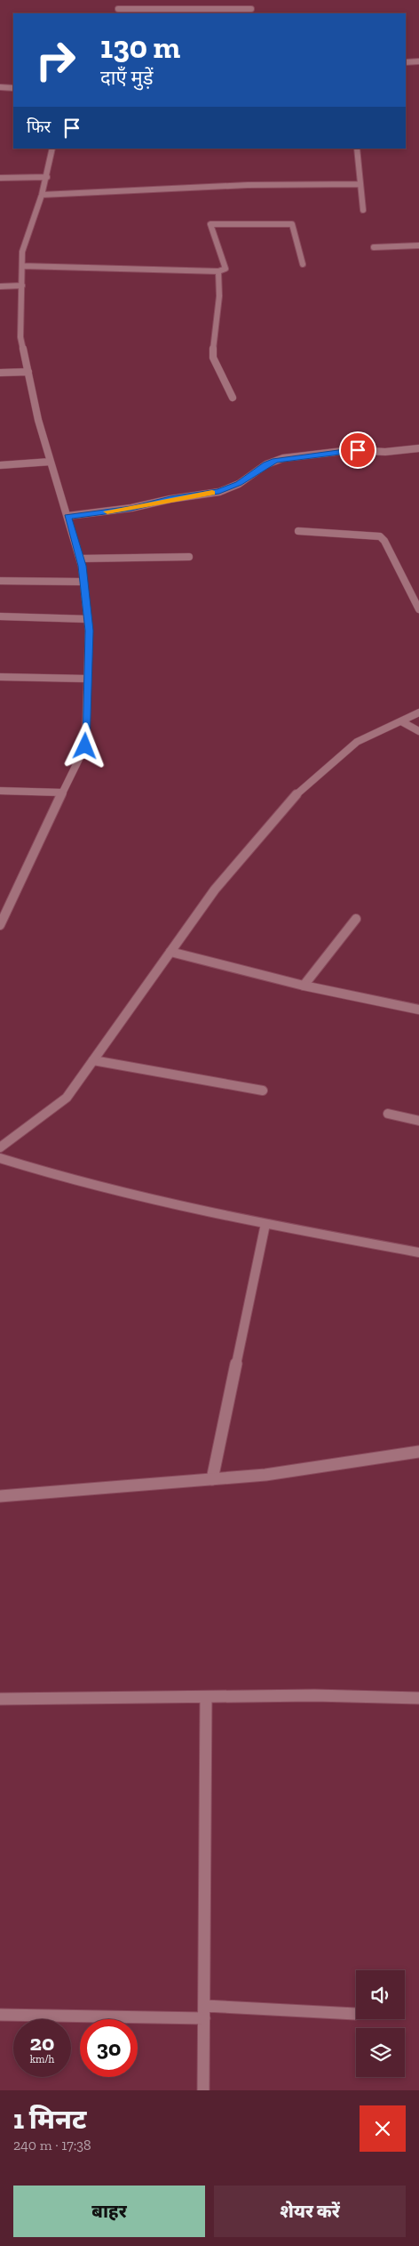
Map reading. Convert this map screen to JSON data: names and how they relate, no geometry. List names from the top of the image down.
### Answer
{
  "page": {
    "turn": ["130 m", "दाएँ मुड़ें"],
    "then": "फिर",
    "speed": "20 km/h",
    "limit": "30",
    "heading": ["1 मिनट", "240 m · 17:38"],
    "buttons": ["बाहर", "शेयर करें"]
  }
}
